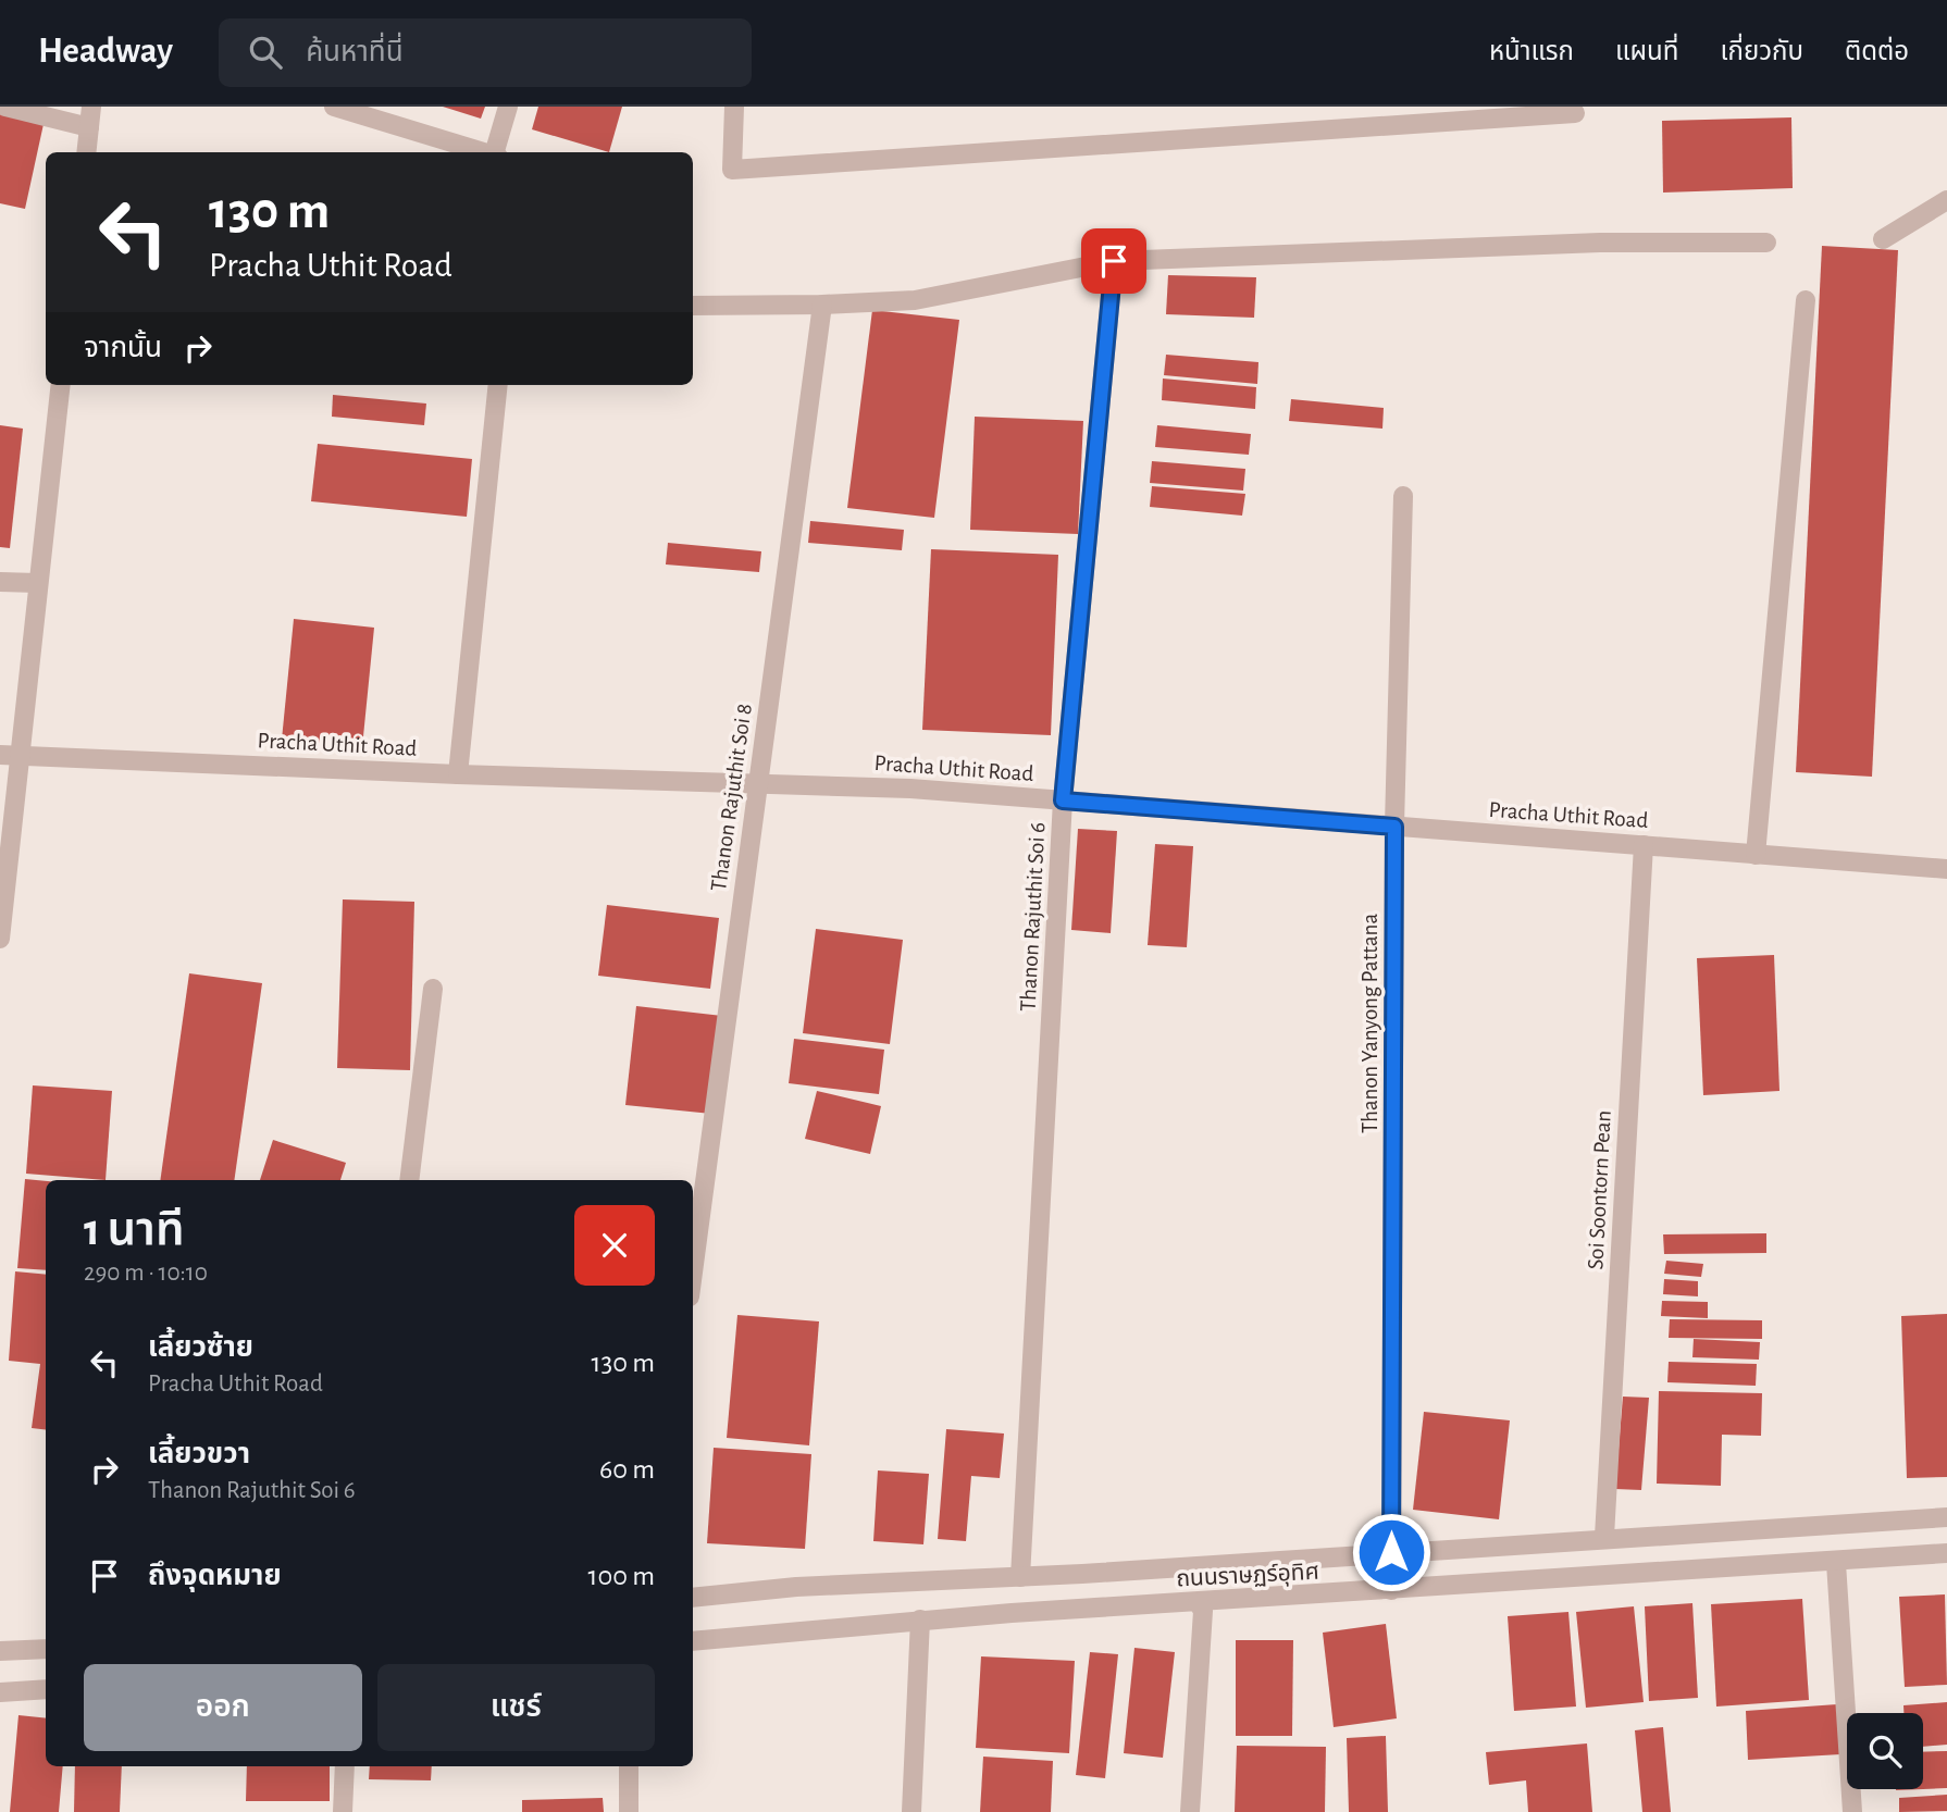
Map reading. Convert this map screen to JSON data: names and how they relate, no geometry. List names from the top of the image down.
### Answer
{
  "streets": {
    "street": [
      "Pracha Uthit Road",
      "Thanon Rajuthit Soi 8",
      "Thanon Rajuthit Soi 6",
      "Thanon Yanyong Pattana",
      "Soi Soontorn Pean",
      "ถนนราษฏร์อุทิศ"
    ]
  },
  "crossings": [
    ["Pracha Uthit Road", "Thanon Rajuthit Soi 8"],
    ["Pracha Uthit Road", "Thanon Rajuthit Soi 6"],
    ["Pracha Uthit Road", "Thanon Yanyong Pattana"],
    ["Pracha Uthit Road", "Soi Soontorn Pean"],
    ["Thanon Yanyong Pattana", "ถนนราษฏร์อุทิศ"]
  ],
  "page": {
    "header": "Headway",
    "search": "ค้นหาที่นี่",
    "nav": [
      "หน้าแรก",
      "แผนที่",
      "เกี่ยวกับ",
      "ติดต่อ"
    ],
    "turn": ["130 m", "Pracha Uthit Road"],
    "then": "จากนั้น",
    "heading": ["1 นาที", "290 m · 10:10"],
    "list": [
      {
        "name": "เลี้ยวซ้าย",
        "note": "Pracha Uthit Road",
        "value": "130 m"
      },
      {
        "name": "เลี้ยวขวา",
        "note": "Thanon Rajuthit Soi 6",
        "value": "60 m"
      },
      {
        "name": "ถึงจุดหมาย",
        "value": "100 m"
      }
    ],
    "buttons": ["ออก", "แชร์"]
  }
}
